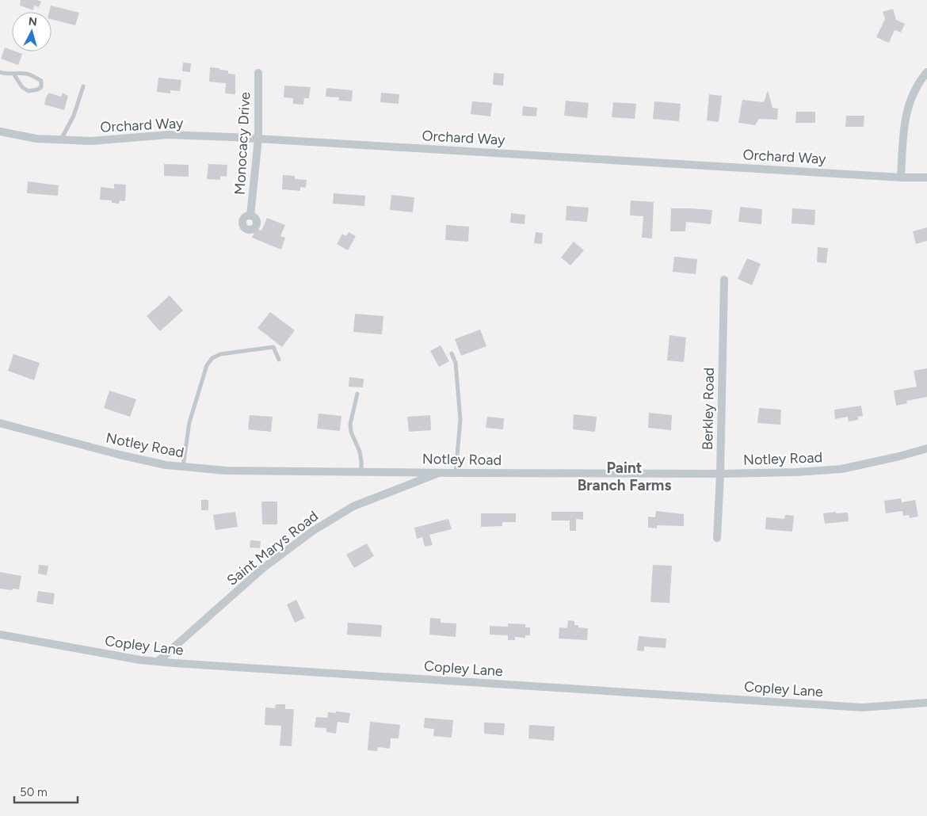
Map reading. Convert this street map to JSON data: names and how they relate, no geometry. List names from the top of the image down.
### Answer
{
  "streets": {
    "street": [
      "Orchard Way",
      "Monocacy Drive",
      "Berkley Road",
      "Notley Road",
      "Saint Marys Road",
      "Copley Lane"
    ]
  },
  "crossings": [
    ["Orchard Way", "Monocacy Drive"],
    ["Berkley Road", "Notley Road"],
    ["Notley Road", "Saint Marys Road"],
    ["Saint Marys Road", "Copley Lane"]
  ],
  "districts": ["Paint Branch Farms"],
  "scale_bar": "50 m",
  "north": "top"
}
